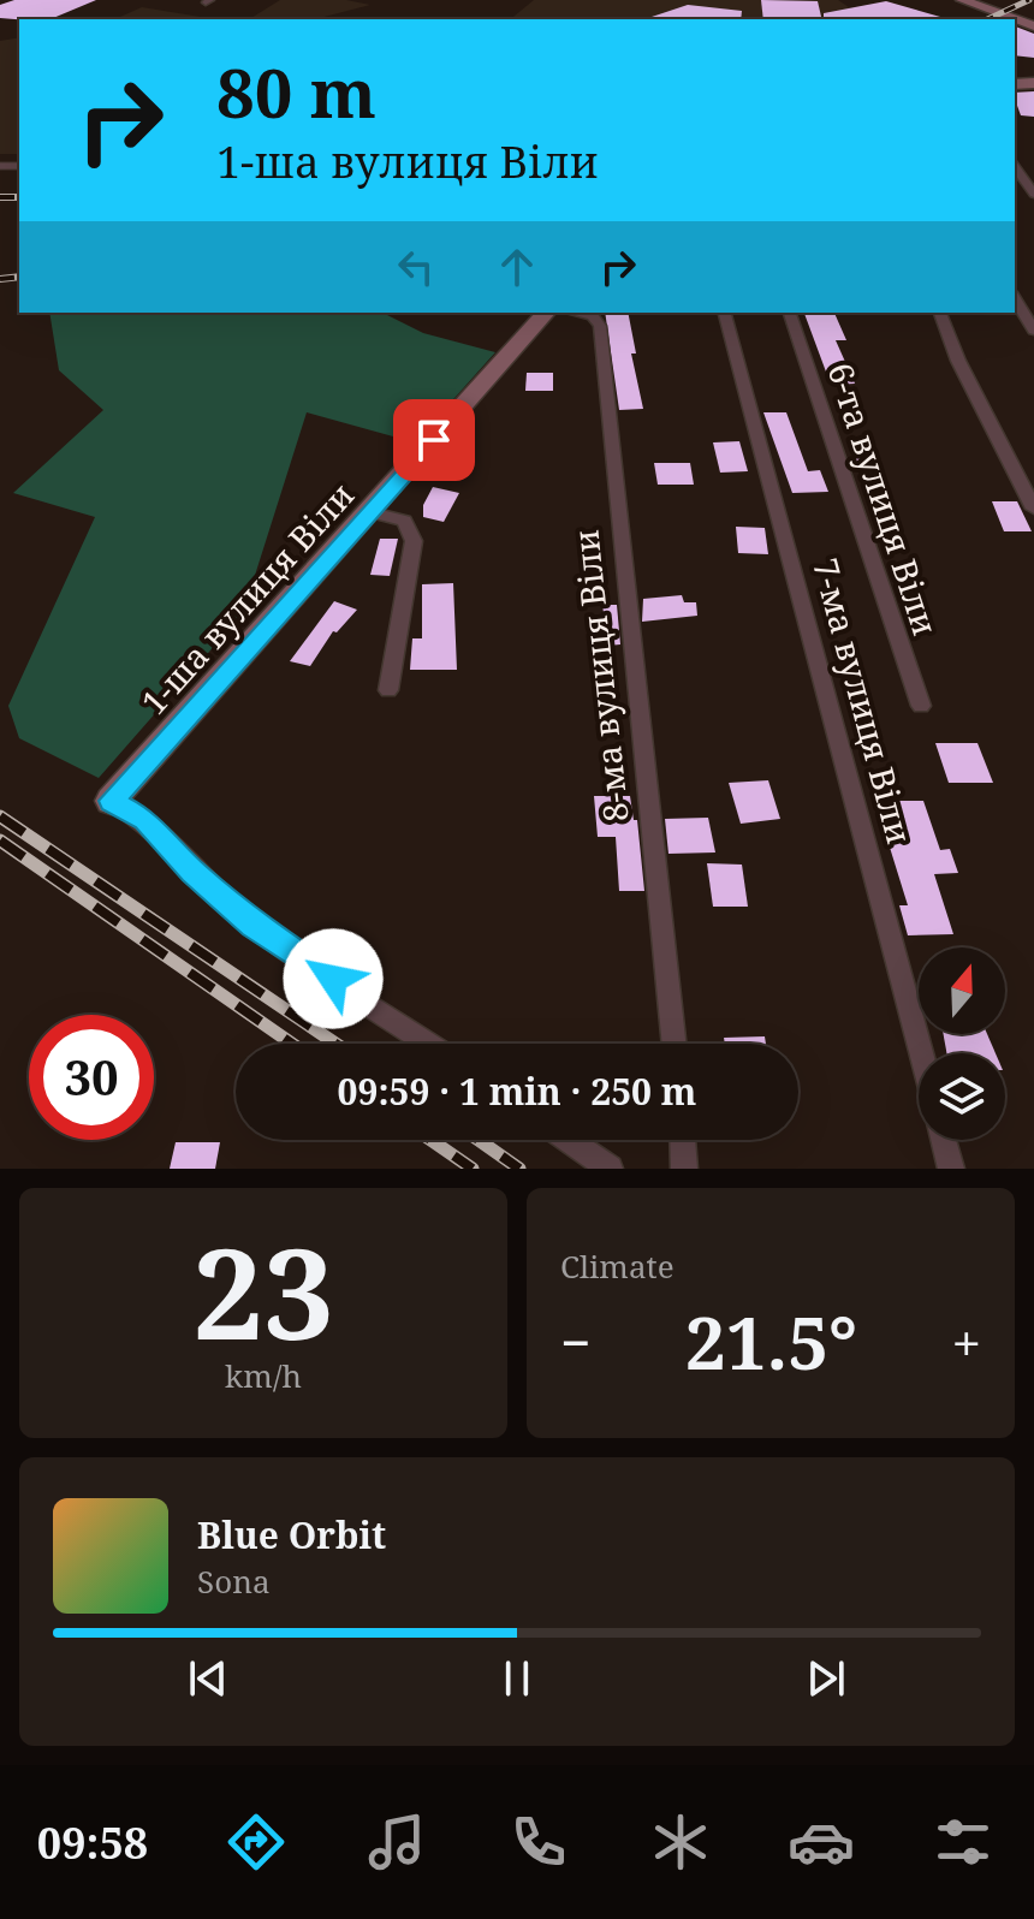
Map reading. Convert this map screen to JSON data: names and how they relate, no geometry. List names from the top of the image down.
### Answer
{
  "streets": {
    "main road": ["1-ша вулиця Віли"],
    "street": ["6-та вулиця Віли", "8-ма вулиця Віли", "7-ма вулиця Віли"]
  },
  "north": "top",
  "page": {
    "turn": ["80 m", "1-ша вулиця Віли"],
    "limit": "30",
    "trip": "09:59 · 1 min · 250 m",
    "tile": [
      ["23", "km/h"],
      "Climate"
    ],
    "heat": ["−", "21.5°", "+"],
    "song": ["Blue Orbit", "Sona"],
    "tabs": "09:58"
  }
}
